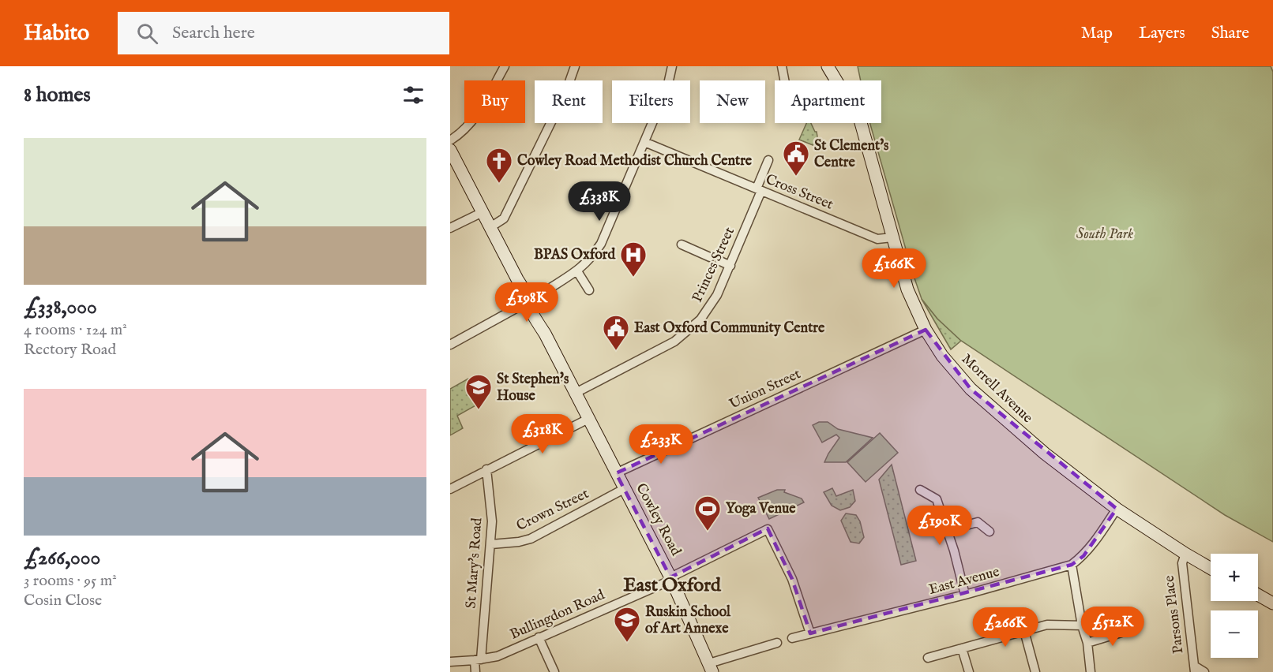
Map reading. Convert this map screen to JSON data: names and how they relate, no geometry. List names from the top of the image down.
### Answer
{
  "streets": {
    "street": [
      "Cross Street",
      "Princes Street",
      "Morrell Avenue",
      "Union Street",
      "Crown Street",
      "Cowley Road",
      "St Mary's Road",
      "East Avenue",
      "Parsons Place",
      "Bullingdon Road"
    ]
  },
  "crossings": [
    ["Cross Street", "Princes Street"],
    ["Cross Street", "Morrell Avenue"],
    ["Princes Street", "Cowley Road"],
    ["Morrell Avenue", "Union Street"],
    ["Morrell Avenue", "East Avenue"],
    ["Morrell Avenue", "Parsons Place"],
    ["Union Street", "Cowley Road"],
    ["Crown Street", "Cowley Road"],
    ["Crown Street", "St Mary's Road"],
    ["Cowley Road", "Bullingdon Road"],
    ["St Mary's Road", "Bullingdon Road"],
    ["East Avenue", "Bullingdon Road"]
  ],
  "districts": ["East Oxford"],
  "parks": ["South Park"],
  "places": {
    "public building": ["St Clement's Centre", "East Oxford Community Centre"],
    "church": ["Cowley Road Methodist Church Centre"],
    "hospital": ["BPAS Oxford"],
    "school or university": ["St Stephen's House", "Ruskin School of Art Annexe"],
    "sports": ["Yoga Venue"]
  },
  "page": {
    "header": "Habito",
    "search": "Search here",
    "nav": ["Map", "Layers", "Share"],
    "heading": "8 homes",
    "chip": [
      "Buy",
      "Rent",
      "Filters",
      "New",
      "Apartment"
    ],
    "list": [
      {
        "name": "£338,000",
        "note": "4 rooms · 124 m² · Rectory Road"
      },
      {
        "name": "£266,000",
        "note": "3 rooms · 95 m² · Cosin Close"
      }
    ],
    "price": [
      "£338K",
      "£166K",
      "£198K",
      "£318K",
      "£233K",
      "£190K",
      "£512K",
      "£266K"
    ],
    "map_buttons": ["+", "−"]
  }
}
